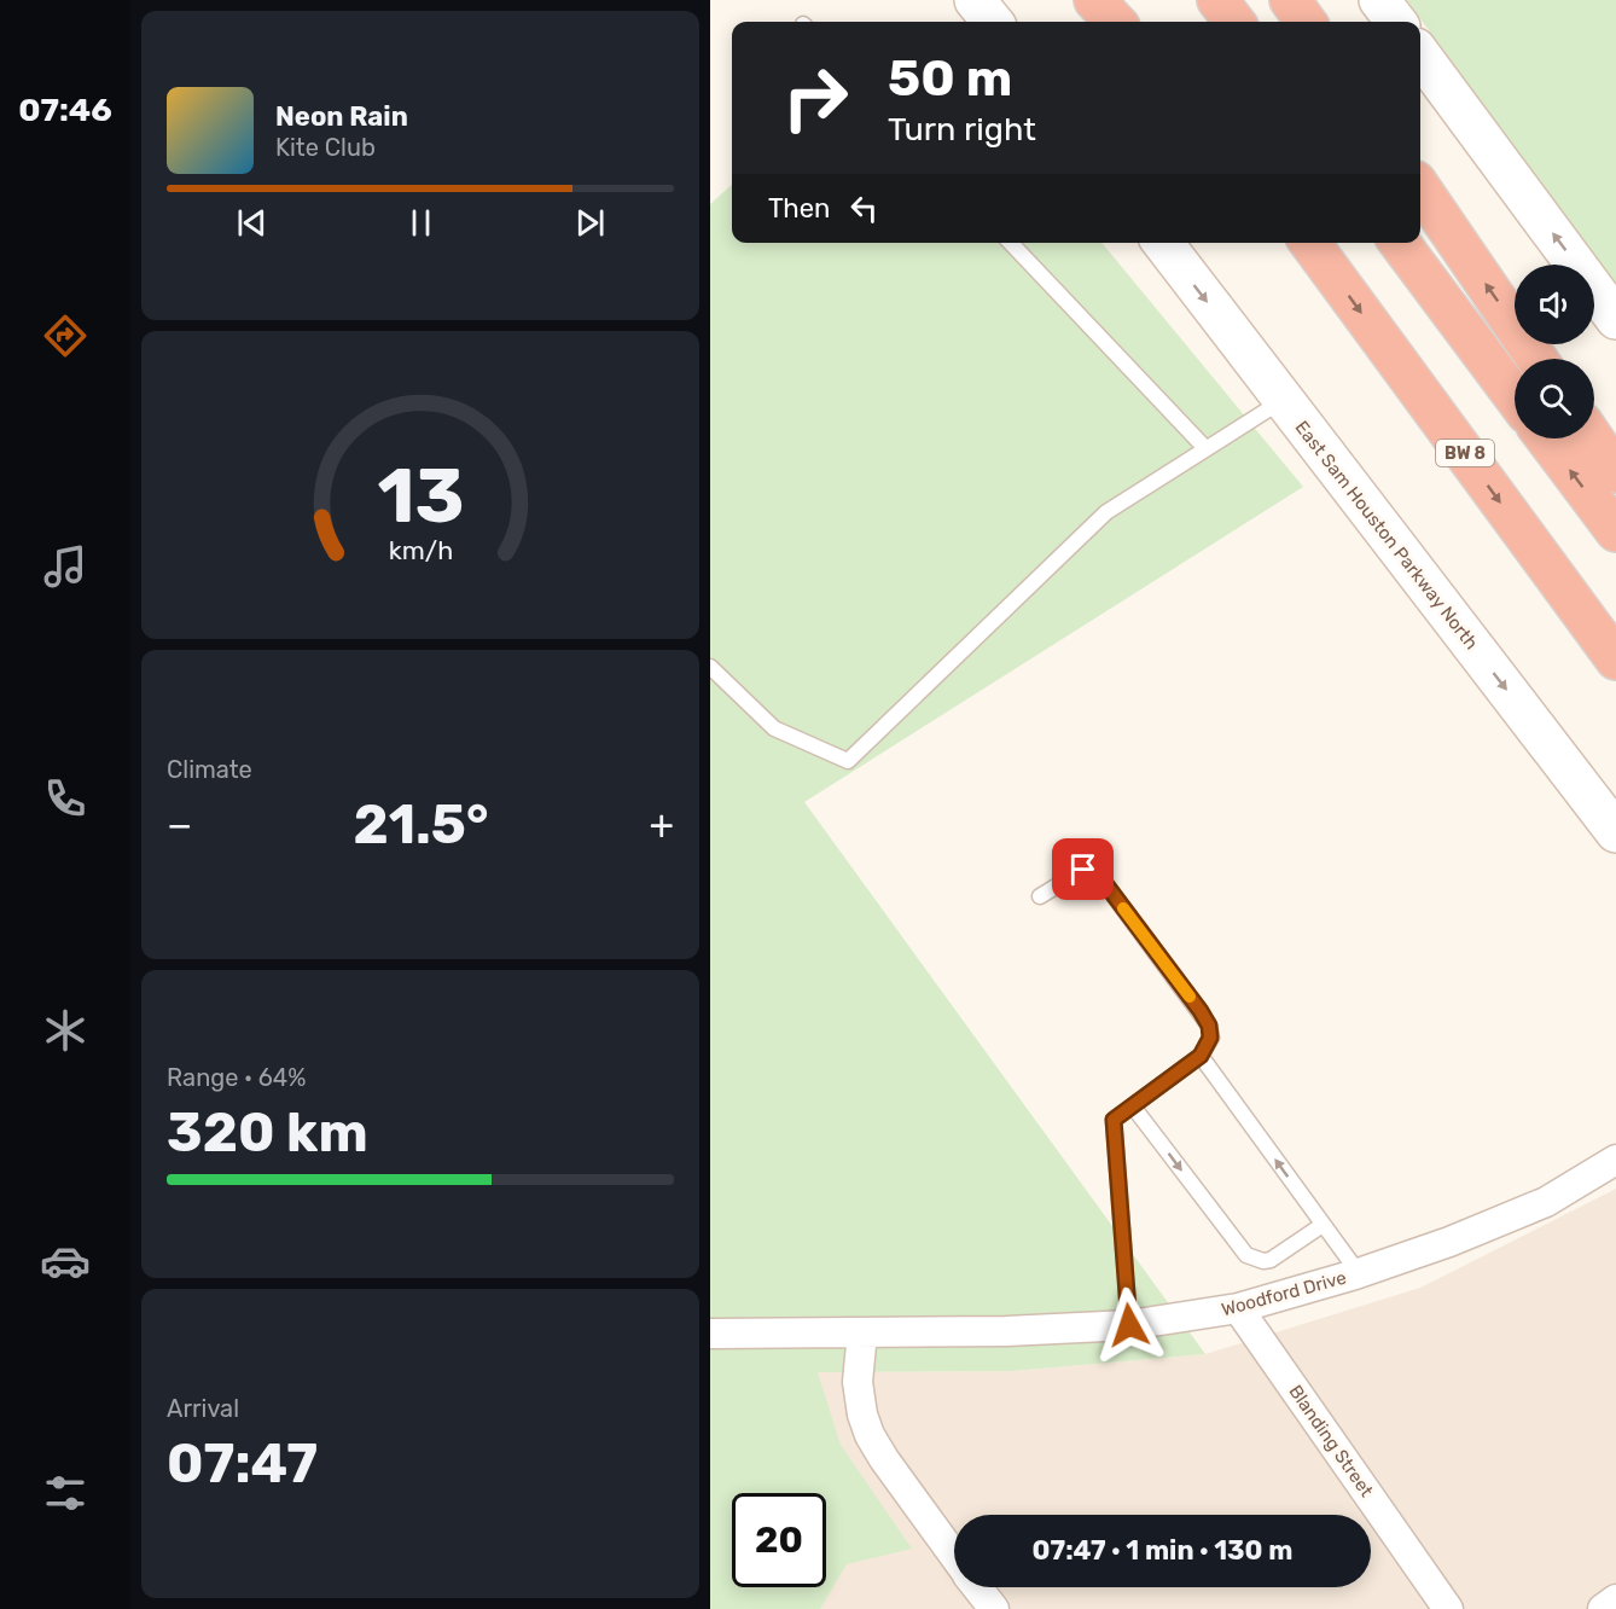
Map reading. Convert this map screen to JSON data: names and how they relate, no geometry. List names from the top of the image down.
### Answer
{
  "streets": {
    "highway": ["BW 8"],
    "main road": ["East Sam Houston Parkway North"],
    "street": ["Woodford Drive", "Blanding Street"]
  },
  "crossings": [
    ["Woodford Drive", "Blanding Street"]
  ],
  "page": {
    "tabs": "07:46",
    "turn": ["50 m", "Turn right"],
    "song": ["Neon Rain", "Kite Club"],
    "then": "Then",
    "tile": [
      "Climate",
      ["Range · 64%", "320 km"],
      ["Arrival", "07:47"]
    ],
    "heat": ["−", "21.5°", "+"],
    "limit": "20",
    "trip": "07:47 · 1 min · 130 m",
    "gauge": ["13", "km/h"]
  }
}
